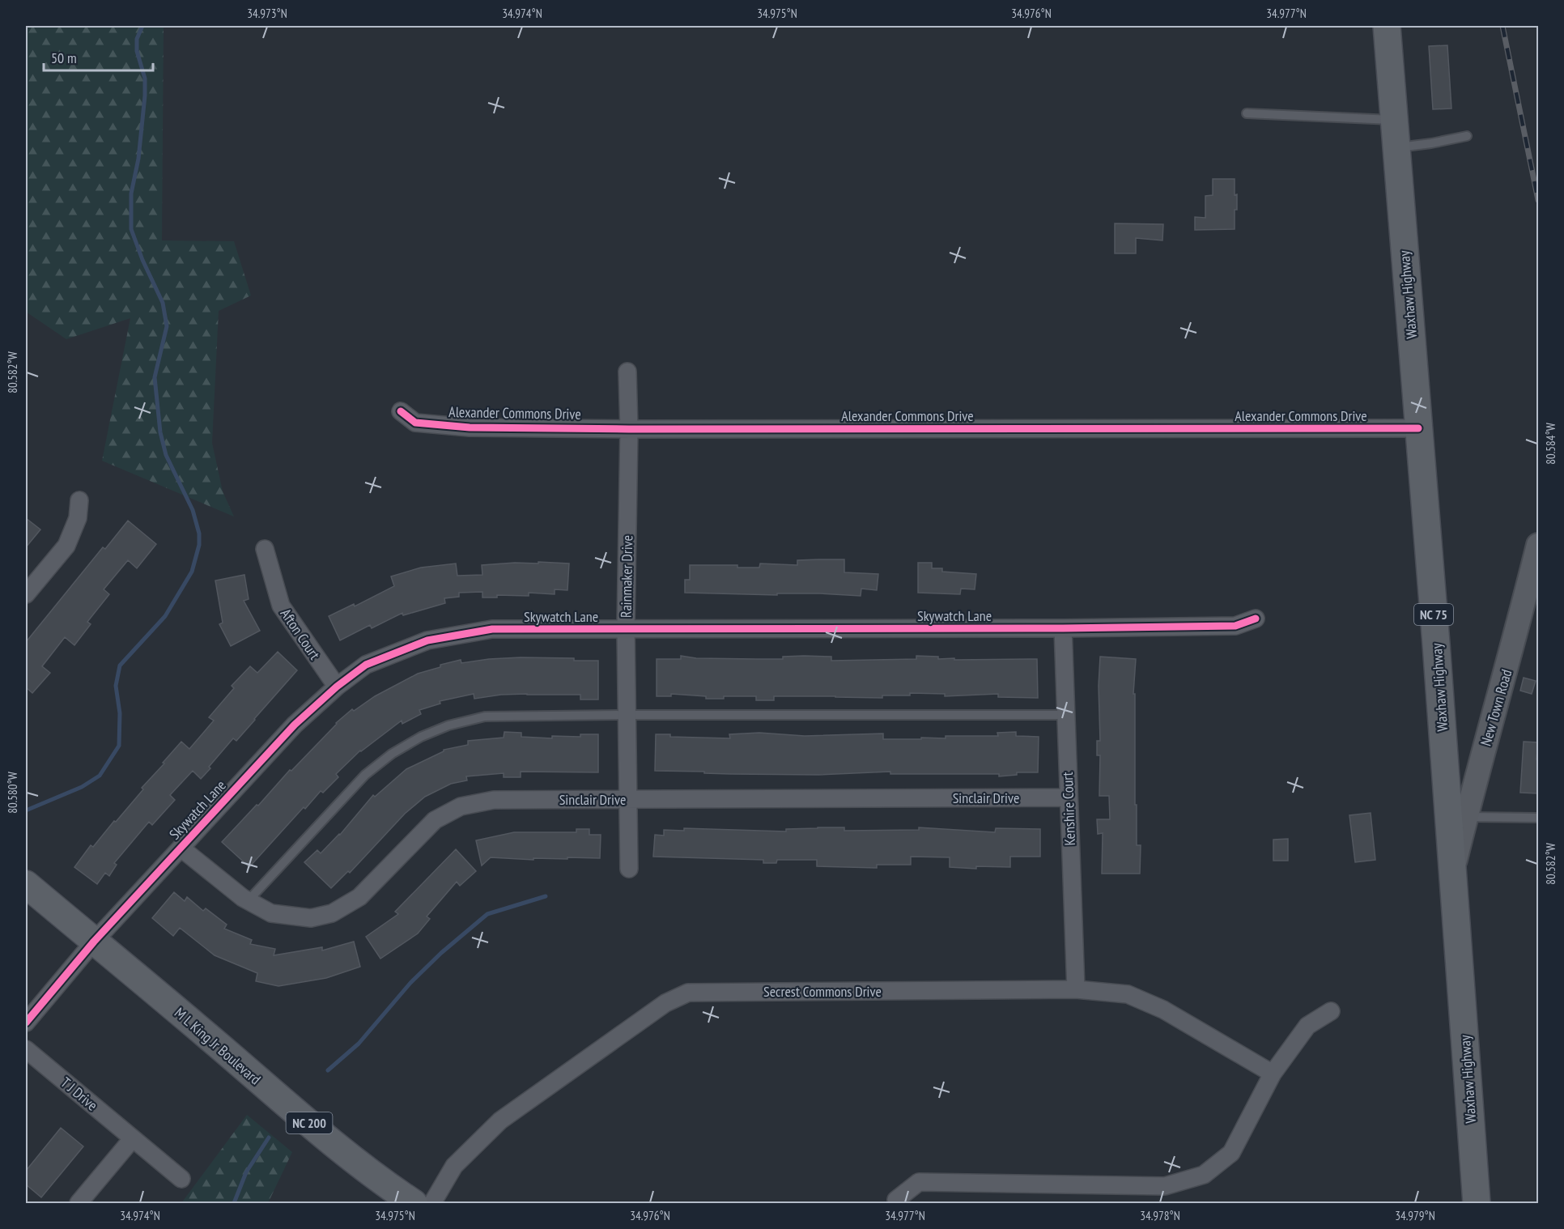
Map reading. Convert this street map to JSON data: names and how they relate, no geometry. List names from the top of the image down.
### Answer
{
  "streets": {
    "main road": [
      "Waxhaw Highway",
      "NC 75",
      "New Town Road",
      "M L King Jr Boulevard",
      "NC 200"
    ],
    "street": [
      "Alexander Commons Drive",
      "Rainmaker Drive",
      "Skywatch Lane",
      "Afton Court",
      "Sinclair Drive",
      "Kenshire Court",
      "Secrest Commons Drive",
      "T J Drive"
    ]
  },
  "crossings": [
    ["Waxhaw Highway", "Alexander Commons Drive"],
    ["Waxhaw Highway", "New Town Road"],
    ["Alexander Commons Drive", "Rainmaker Drive"],
    ["Rainmaker Drive", "Skywatch Lane"],
    ["Rainmaker Drive", "Sinclair Drive"],
    ["Skywatch Lane", "Afton Court"],
    ["Skywatch Lane", "Sinclair Drive"],
    ["Skywatch Lane", "Kenshire Court"],
    ["Skywatch Lane", "M L King Jr Boulevard"],
    ["Sinclair Drive", "Kenshire Court"],
    ["Kenshire Court", "Secrest Commons Drive"]
  ],
  "scale_bar": "50 m",
  "coordinates": [
    "34.973°N",
    "34.974°N",
    "34.975°N",
    "34.976°N",
    "34.977°N",
    "80.582°W",
    "80.584°W",
    "80.580°W",
    "34.978°N",
    "34.979°N"
  ]
}
